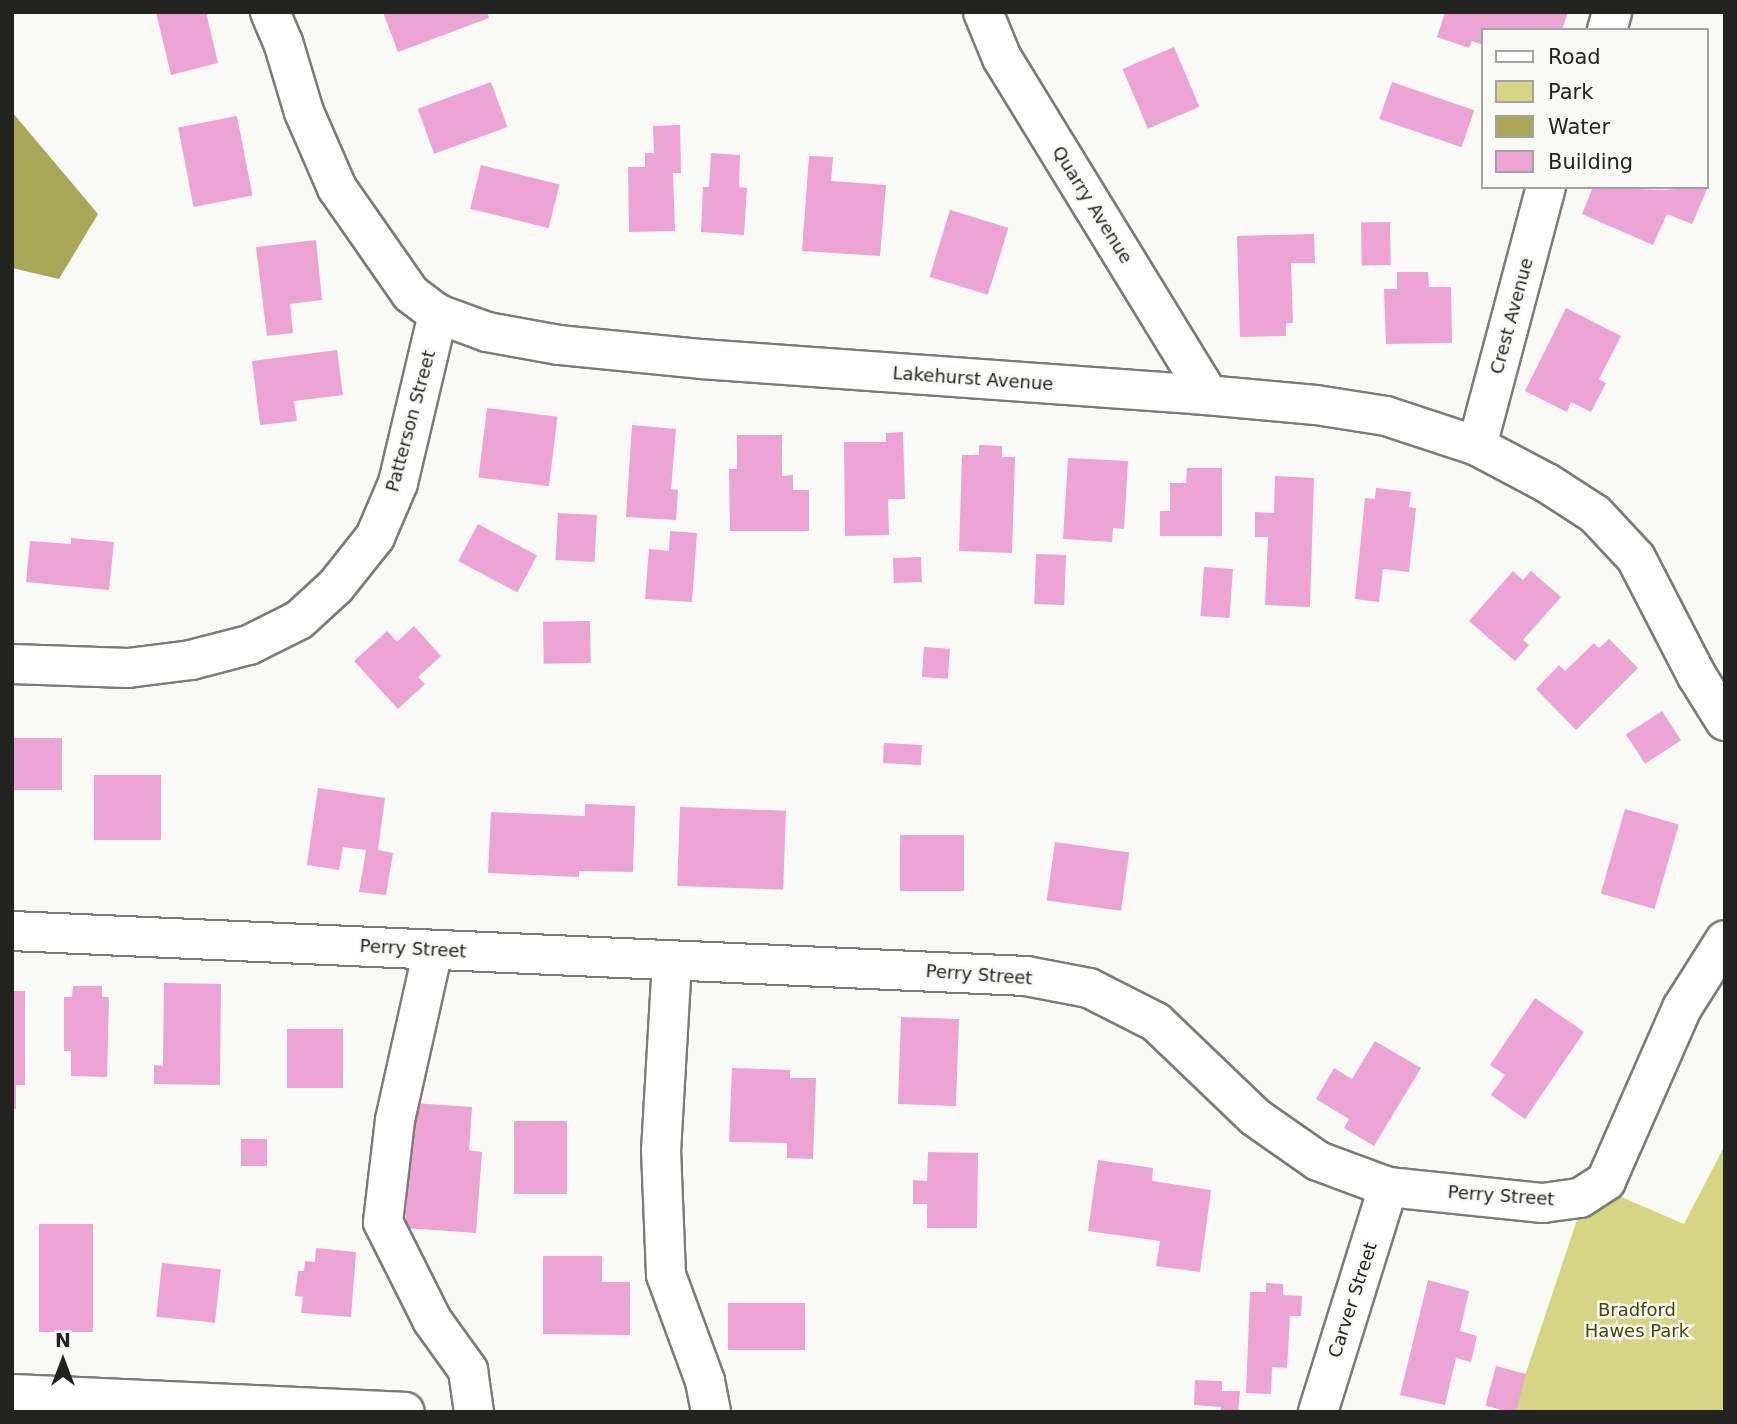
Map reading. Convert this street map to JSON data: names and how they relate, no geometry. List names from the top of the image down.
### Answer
{
  "streets": {
    "street": [
      "Quarry Avenue",
      "Crest Avenue",
      "Lakehurst Avenue",
      "Patterson Street",
      "Perry Street",
      "Carver Street"
    ]
  },
  "crossings": [
    ["Quarry Avenue", "Lakehurst Avenue"],
    ["Crest Avenue", "Lakehurst Avenue"],
    ["Lakehurst Avenue", "Patterson Street"],
    ["Perry Street", "Carver Street"]
  ],
  "parks": ["Bradford Hawes Park"],
  "legend": [
    "Road",
    "Park",
    "Water",
    "Building"
  ],
  "north": "top"
}
